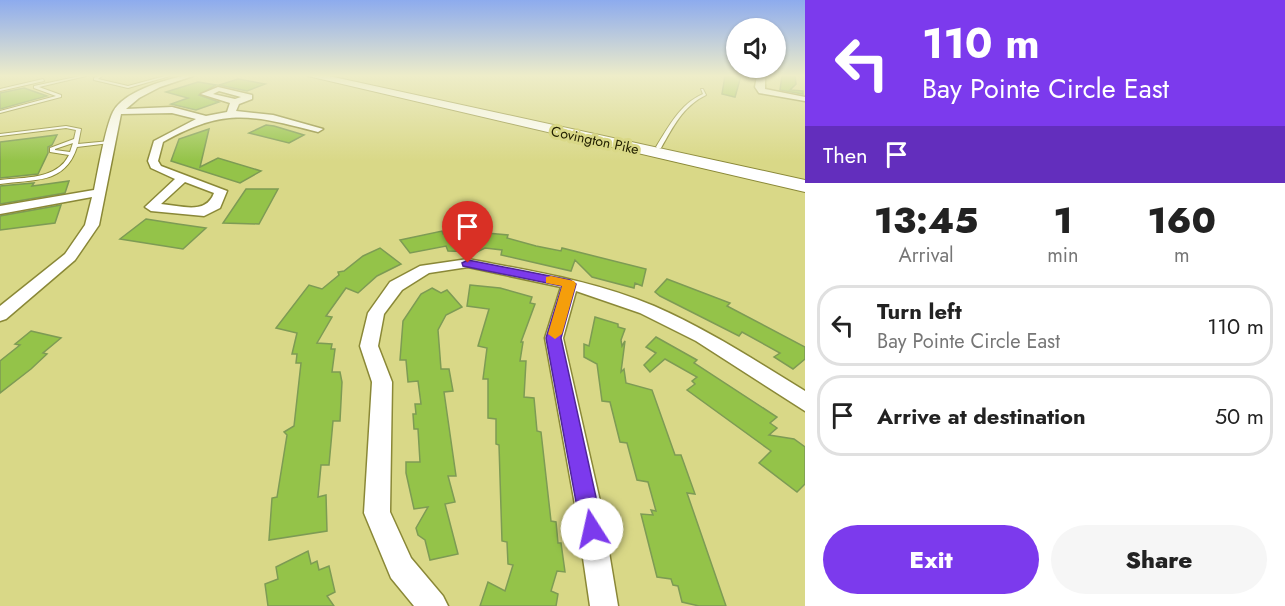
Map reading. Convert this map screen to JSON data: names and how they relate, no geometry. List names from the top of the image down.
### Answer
{
  "streets": {
    "main road": ["Covington Pike"]
  },
  "page": {
    "turn": ["110 m", "Bay Pointe Circle East"],
    "then": "Then",
    "eta": [
      "13:45",
      "Arrival",
      "1",
      "min",
      "160",
      "m"
    ],
    "list": [
      {
        "name": "Turn left",
        "note": "Bay Pointe Circle East",
        "value": "110 m"
      },
      {
        "name": "Arrive at destination",
        "value": "50 m"
      }
    ],
    "buttons": ["Exit", "Share"]
  }
}
